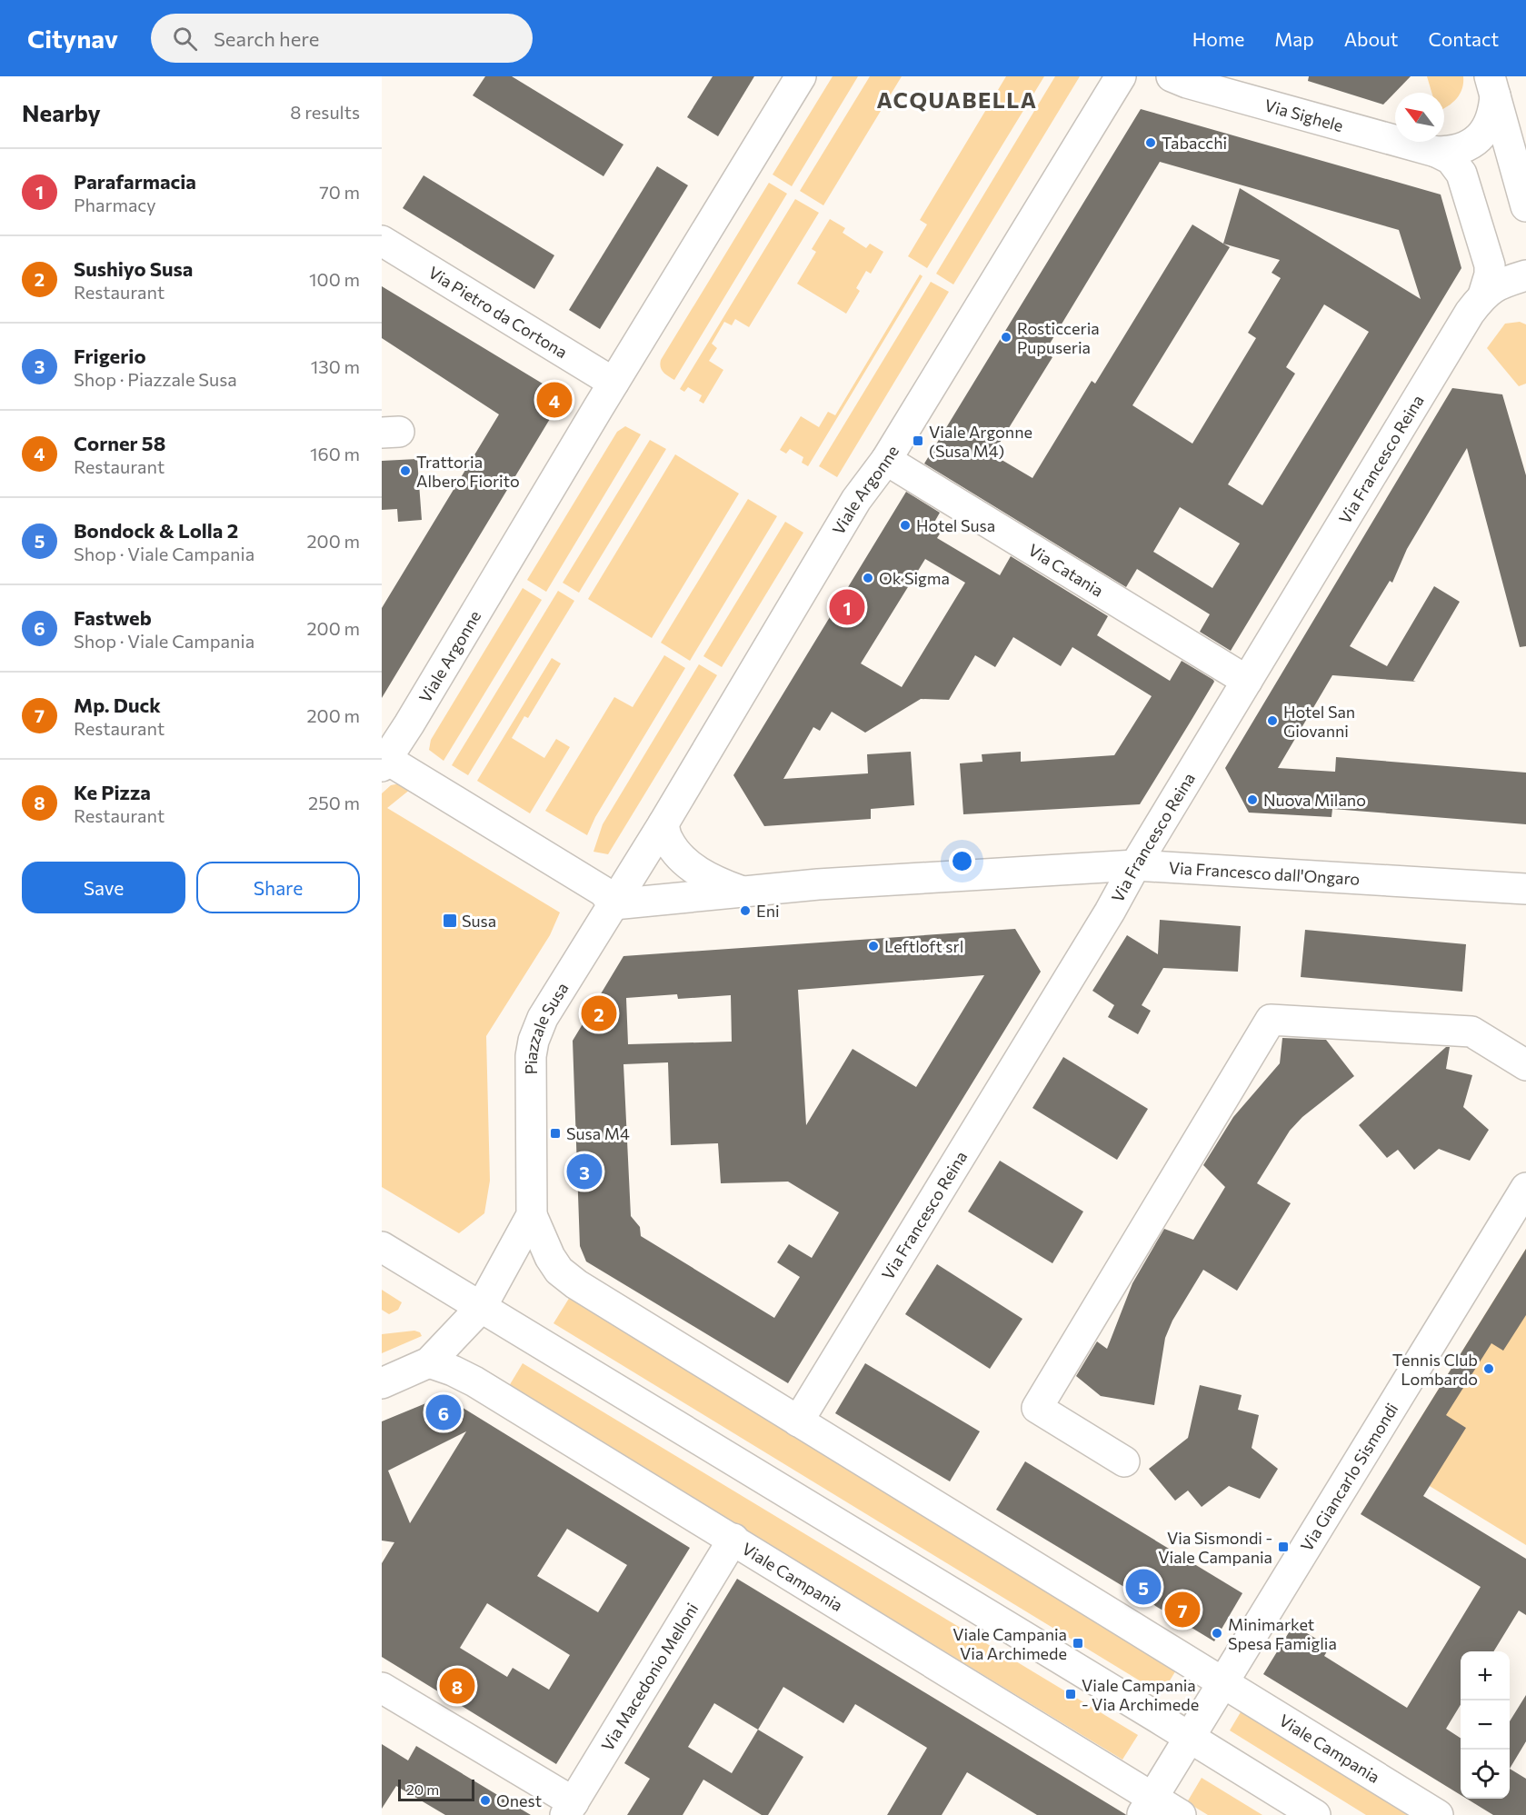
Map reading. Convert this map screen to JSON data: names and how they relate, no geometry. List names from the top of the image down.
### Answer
{
  "streets": {
    "street": [
      "Via Sighele",
      "Via Pietro da Cortona",
      "Via Francesco Reina",
      "Viale Argonne",
      "Via Catania",
      "Via Francesco dall'Ongaro",
      "Piazzale Susa",
      "Via Giancarlo Sismondi",
      "Viale Campania",
      "Via Macedonio Melloni"
    ]
  },
  "crossings": [
    ["Via Pietro da Cortona", "Viale Argonne"],
    ["Via Francesco Reina", "Via Catania"],
    ["Via Francesco Reina", "Via Francesco dall'Ongaro"],
    ["Via Francesco Reina", "Viale Campania"],
    ["Viale Argonne", "Via Catania"],
    ["Viale Argonne", "Via Francesco dall'Ongaro"],
    ["Viale Argonne", "Piazzale Susa"],
    ["Via Francesco dall'Ongaro", "Piazzale Susa"],
    ["Piazzale Susa", "Viale Campania"],
    ["Via Giancarlo Sismondi", "Viale Campania"],
    ["Viale Campania", "Via Macedonio Melloni"]
  ],
  "districts": ["ACQUABELLA"],
  "places": {
    "other": [
      "Tabacchi",
      "Rosticceria Pupuseria",
      "Trattoria Albero Fiorito",
      "Hotel Susa",
      "Ok Sigma",
      "Hotel San Giovanni",
      "Nuova Milano",
      "Eni",
      "Leftloft srl",
      "Tennis Club Lombardo",
      "Minimarket Spesa Famiglia",
      "Onest"
    ],
    "transit": [
      "Viale Argonne (Susa M4)",
      "Susa",
      "Susa M4",
      "Via Sismondi - Viale Campania",
      "Viale Campania Via Archimede",
      "Viale Campania - Via Archimede"
    ]
  },
  "scale_bar": "20 m",
  "north": "top left",
  "page": {
    "header": "Citynav",
    "search": "Search here",
    "nav": [
      "Home",
      "Map",
      "About",
      "Contact"
    ],
    "heading": ["Nearby", "8 results"],
    "list": [
      {
        "mark": "1",
        "name": "Parafarmacia",
        "note": "Pharmacy",
        "value": "70 m"
      },
      {
        "mark": "2",
        "name": "Sushiyo Susa",
        "note": "Restaurant",
        "value": "100 m"
      },
      {
        "mark": "3",
        "name": "Frigerio",
        "note": "Shop · Piazzale Susa",
        "value": "130 m"
      },
      {
        "mark": "4",
        "name": "Corner 58",
        "note": "Restaurant",
        "value": "160 m"
      },
      {
        "mark": "5",
        "name": "Bondock & Lolla 2",
        "note": "Shop · Viale Campania",
        "value": "200 m"
      },
      {
        "mark": "6",
        "name": "Fastweb",
        "note": "Shop · Viale Campania",
        "value": "200 m"
      },
      {
        "mark": "7",
        "name": "Mp. Duck",
        "note": "Restaurant",
        "value": "200 m"
      },
      {
        "mark": "8",
        "name": "Ke Pizza",
        "note": "Restaurant",
        "value": "250 m"
      }
    ],
    "pins": [
      "4",
      "1",
      "2",
      "3",
      "6",
      "5",
      "7",
      "8"
    ],
    "buttons": ["Save", "Share"],
    "map_buttons": ["+", "−"],
    "scale": "20 m"
  }
}
